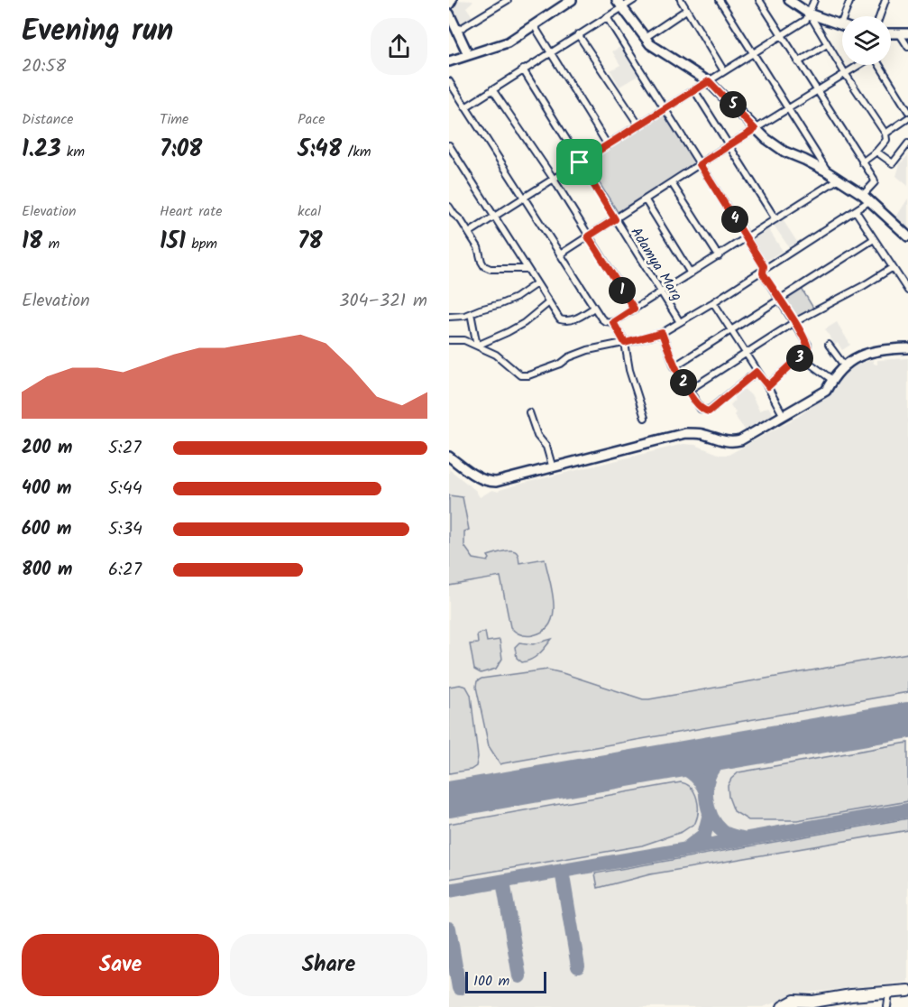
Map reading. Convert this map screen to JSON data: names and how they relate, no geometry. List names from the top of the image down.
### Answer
{
  "streets": {
    "street": ["Adamya Marg"]
  },
  "scale_bar": "100 m",
  "page": {
    "heading": ["Evening run", "20:58"],
    "pins": [
      "5",
      "4",
      "1",
      "3",
      "2"
    ],
    "stats": [
      ["Distance", "1.23 km"],
      ["Time", "7:08"],
      ["Pace", "5:48 /km"],
      ["Elevation", "18 m"],
      ["Heart rate", "151 bpm"],
      ["kcal", "78"]
    ],
    "chart": ["Elevation", "304–321 m"],
    "list": [
      {
        "name": "200 m",
        "note": "5:27"
      },
      {
        "name": "400 m",
        "note": "5:44"
      },
      {
        "name": "600 m",
        "note": "5:34"
      },
      {
        "name": "800 m",
        "note": "6:27"
      }
    ],
    "buttons": ["Save", "Share"],
    "scale": "100 m"
  }
}
